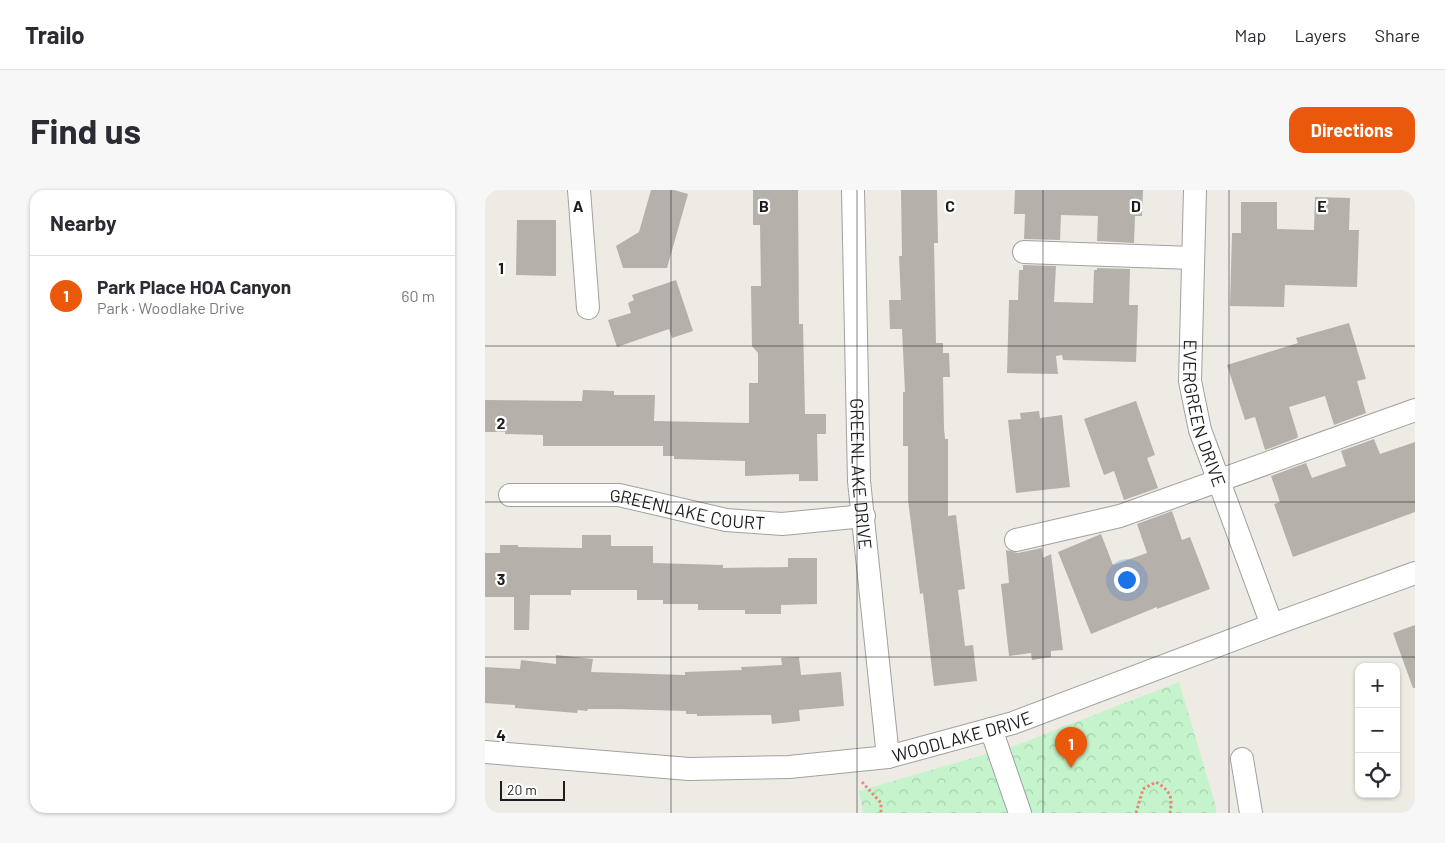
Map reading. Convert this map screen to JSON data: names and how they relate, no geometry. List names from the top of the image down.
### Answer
{
  "streets": {
    "street": [
      "EVERGREEN DRIVE",
      "GREENLAKE DRIVE",
      "GREENLAKE COURT",
      "WOODLAKE DRIVE"
    ]
  },
  "crossings": [
    ["EVERGREEN DRIVE", "WOODLAKE DRIVE"],
    ["GREENLAKE DRIVE", "GREENLAKE COURT"],
    ["GREENLAKE DRIVE", "WOODLAKE DRIVE"]
  ],
  "scale_bar": "20 m",
  "page": {
    "header": "Trailo",
    "nav": ["Map", "Layers", "Share"],
    "buttons": "Directions",
    "title": "Find us",
    "heading": "Nearby",
    "list": [
      {
        "mark": "1",
        "name": "Park Place HOA Canyon",
        "note": "Park · Woodlake Drive",
        "value": "60 m"
      }
    ],
    "map_buttons": ["+", "−"],
    "pins": "1",
    "scale": "20 m"
  },
  "grid": {
    "columns": [
      "A",
      "B",
      "C",
      "D",
      "E"
    ],
    "rows": [
      "1",
      "2",
      "3",
      "4"
    ]
  }
}
